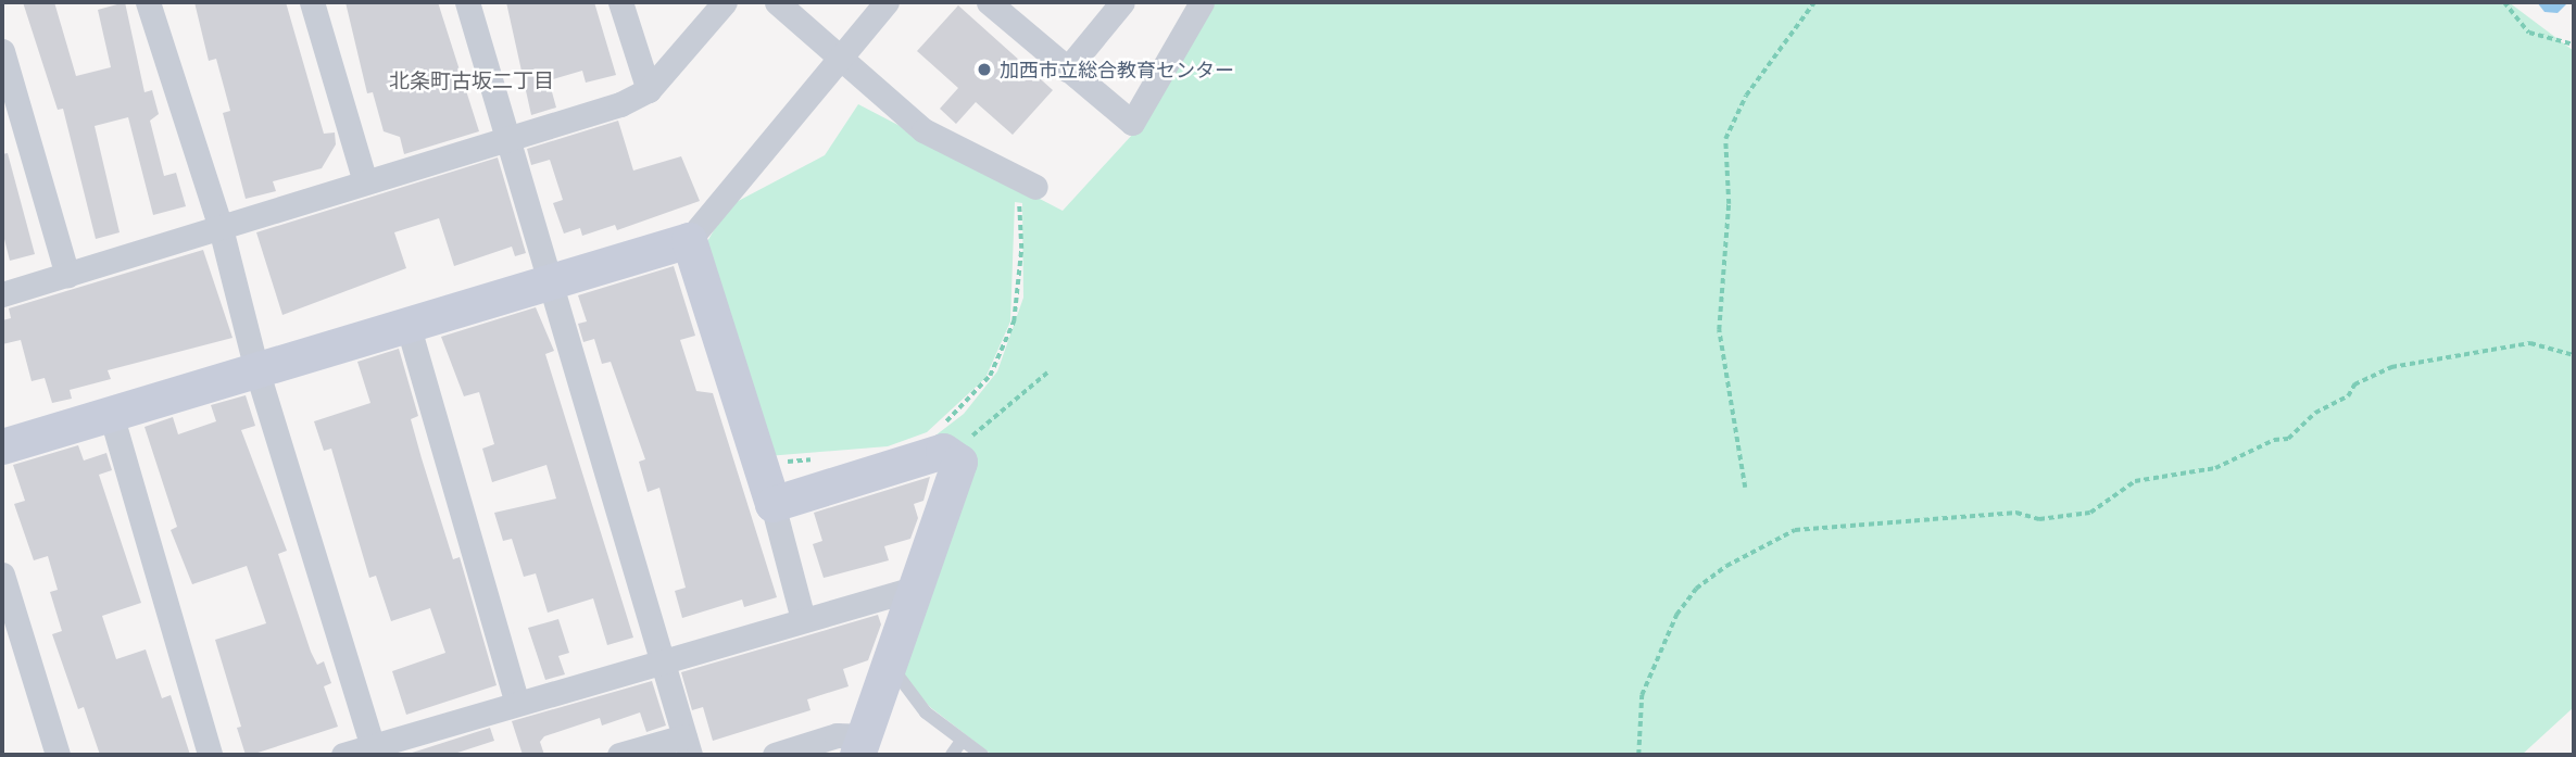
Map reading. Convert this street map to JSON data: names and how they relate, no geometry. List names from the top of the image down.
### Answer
{
  "districts": ["北条町古坂二丁目"],
  "places": ["加西市立総合教育センター"]
}
